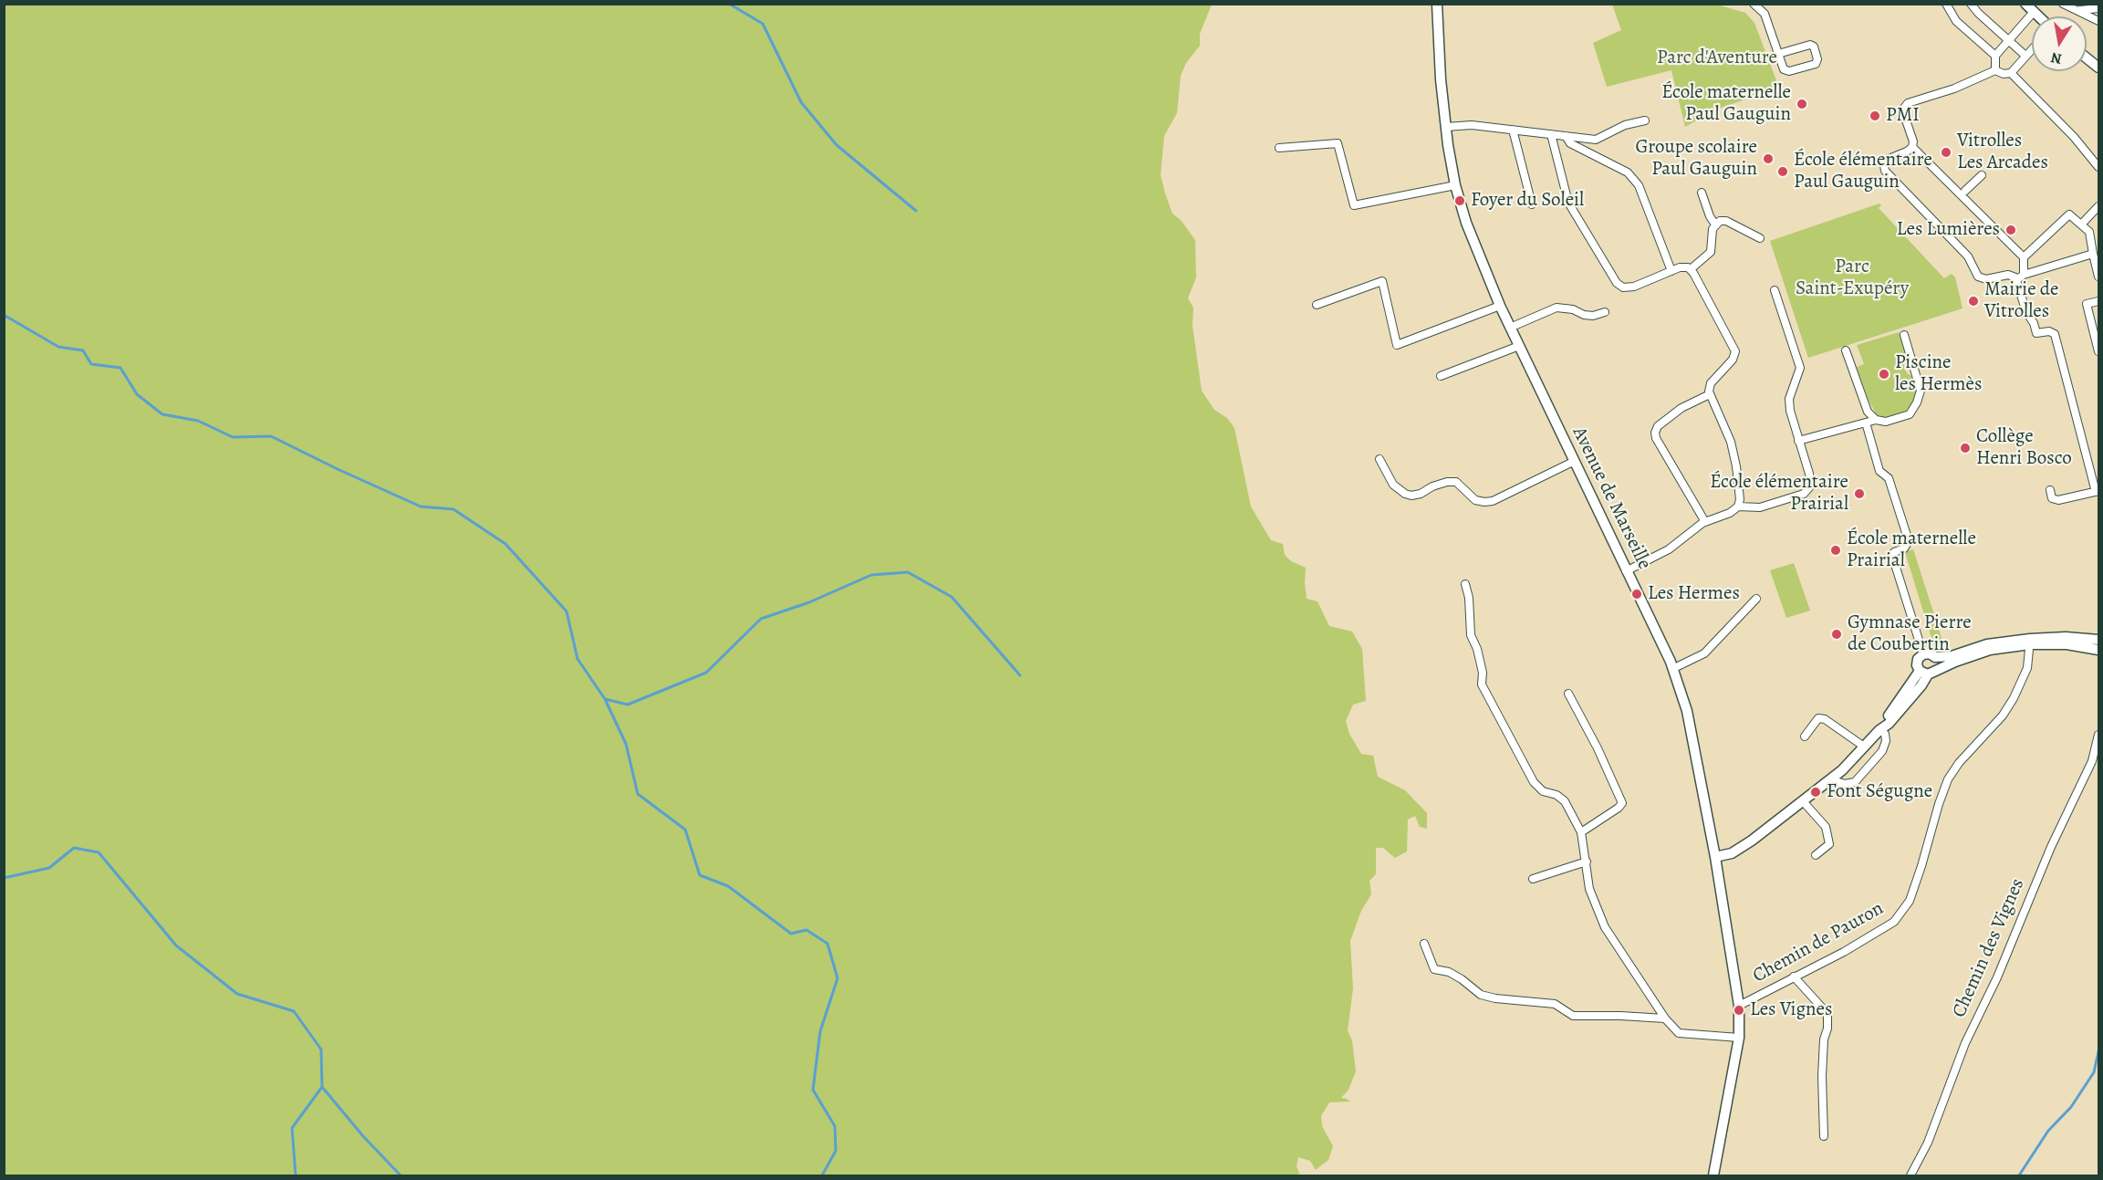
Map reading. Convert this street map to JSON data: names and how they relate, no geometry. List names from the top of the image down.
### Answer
{
  "streets": {
    "street": ["Avenue de Marseille", "Chemin de Pauron", "Chemin des Vignes"]
  },
  "crossings": [
    ["Avenue de Marseille", "Chemin de Pauron"]
  ],
  "parks": ["Parc d'Aventure", "Parc Saint-Exupéry"],
  "places": [
    "École maternelle Paul Gauguin",
    "PMI",
    "Vitrolles Les Arcades",
    "Groupe scolaire Paul Gauguin",
    "École élémentaire Paul Gauguin",
    "Foyer du Soleil",
    "Les Lumières",
    "Mairie de Vitrolles",
    "Piscine les Hermès",
    "Collège Henri Bosco",
    "École élémentaire Prairial",
    "École maternelle Prairial",
    "Les Hermes",
    "Gymnase Pierre de Coubertin",
    "Font Ségugne",
    "Les Vignes"
  ],
  "north": "bottom"
}
